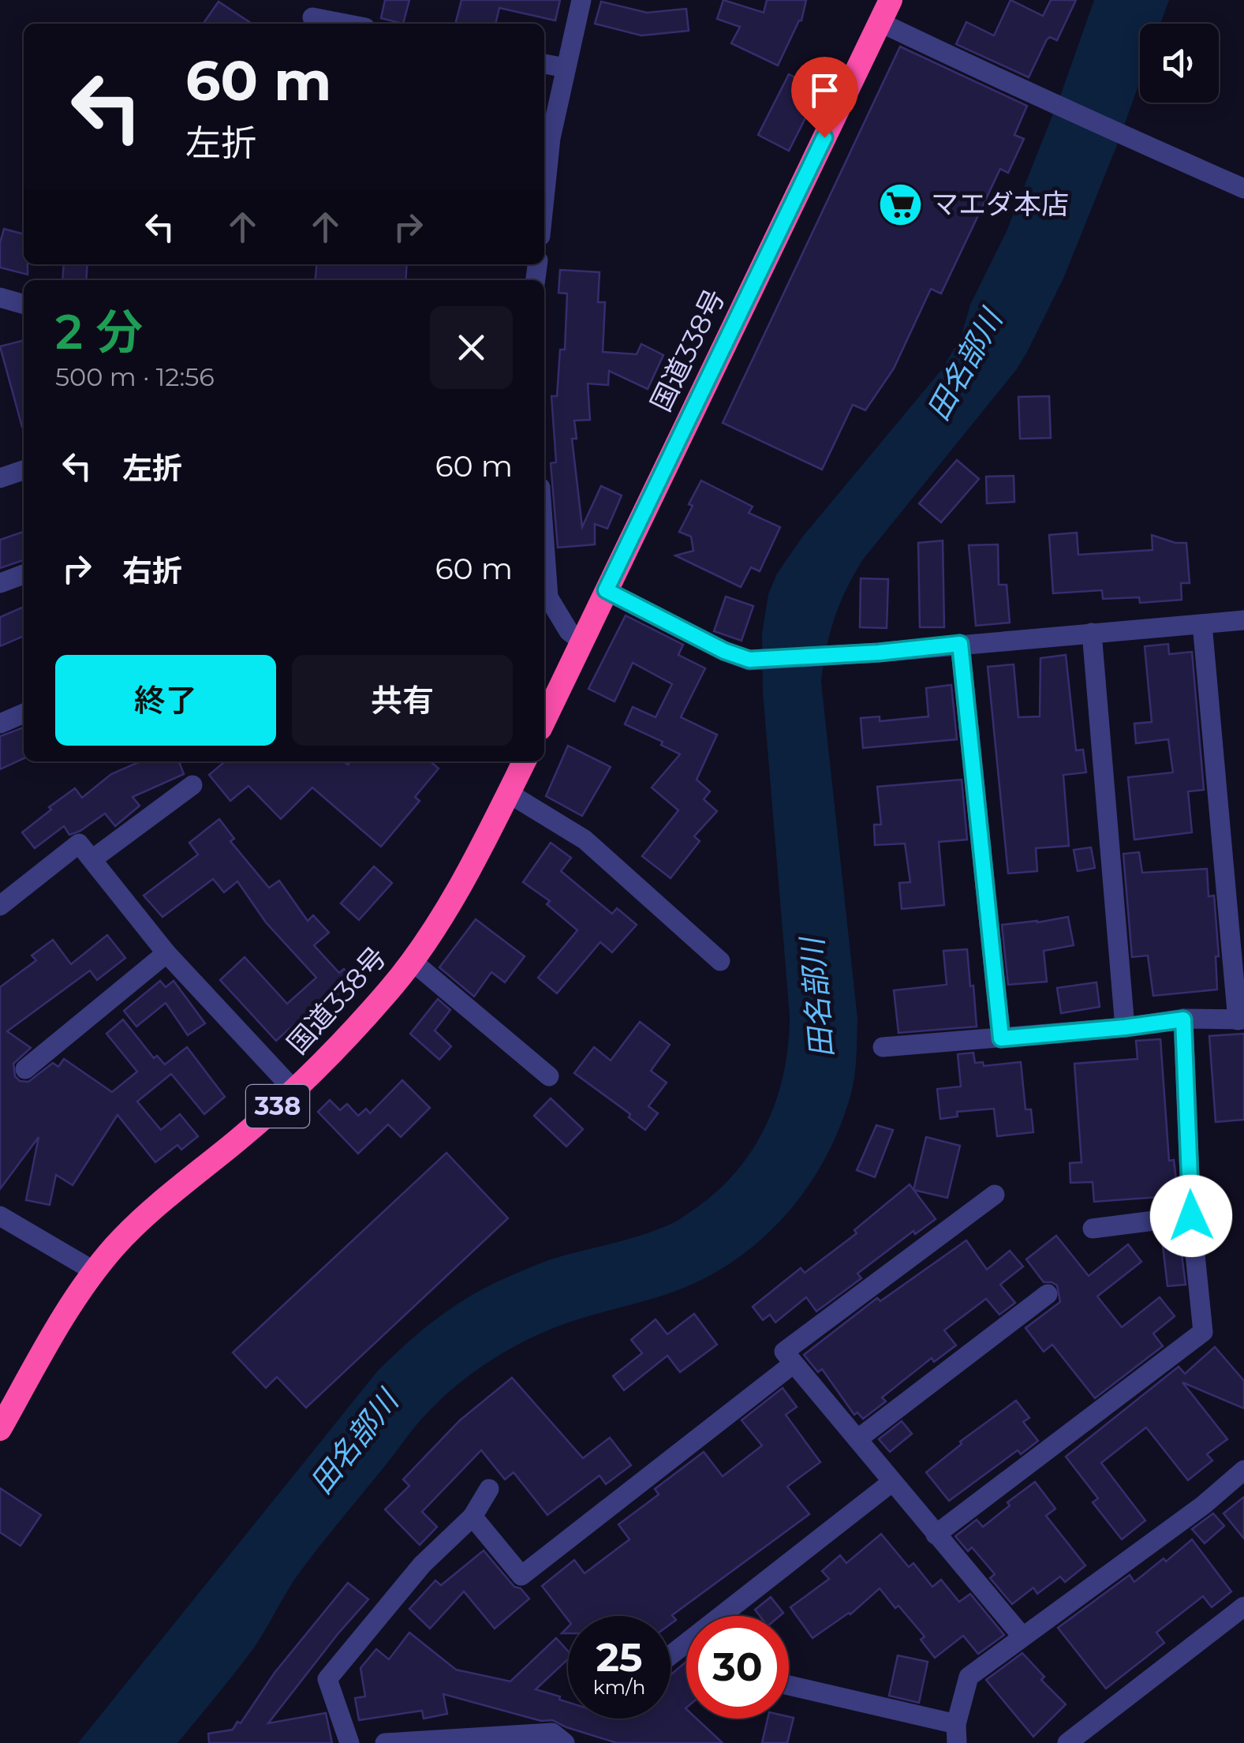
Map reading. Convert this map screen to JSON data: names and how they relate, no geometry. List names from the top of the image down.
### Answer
{
  "streets": {
    "highway": ["国道338号", "338"]
  },
  "water": ["田名部川"],
  "places": {
    "supermarket": ["マエダ本店"]
  },
  "page": {
    "turn": ["60 m", "左折"],
    "heading": ["2 分", "500 m · 12:56"],
    "list": [
      {
        "name": "左折",
        "value": "60 m"
      },
      {
        "name": "右折",
        "value": "60 m"
      }
    ],
    "buttons": ["終了", "共有"],
    "speed": "25 km/h",
    "limit": "30"
  }
}
